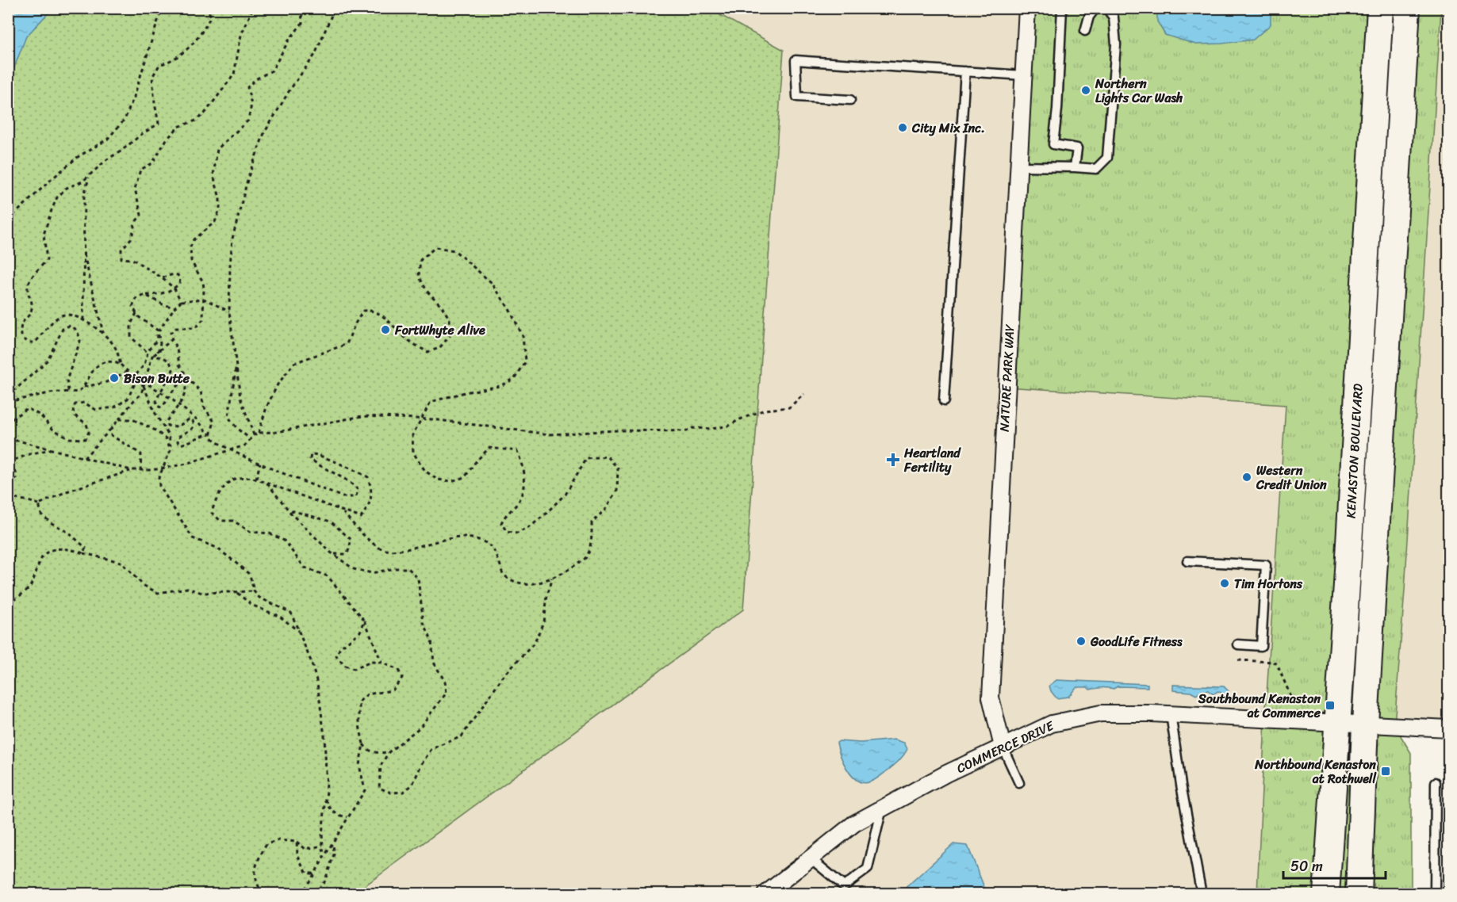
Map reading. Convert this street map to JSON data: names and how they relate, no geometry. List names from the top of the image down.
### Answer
{
  "streets": {
    "main road": ["KENASTON BOULEVARD"],
    "street": ["NATURE PARK WAY", "COMMERCE DRIVE"]
  },
  "crossings": [
    ["NATURE PARK WAY", "COMMERCE DRIVE"],
    ["KENASTON BOULEVARD", "COMMERCE DRIVE"]
  ],
  "places": {
    "other": [
      "Northern Lights Car Wash",
      "City Mix Inc.",
      "FortWhyte Alive",
      "Bison Butte",
      "Western Credit Union",
      "Tim Hortons",
      "GoodLife Fitness"
    ],
    "health": ["Heartland Fertility"],
    "transit": ["Southbound Kenaston at Commerce", "Northbound Kenaston at Rothwell"]
  },
  "scale_bar": "50 m"
}
